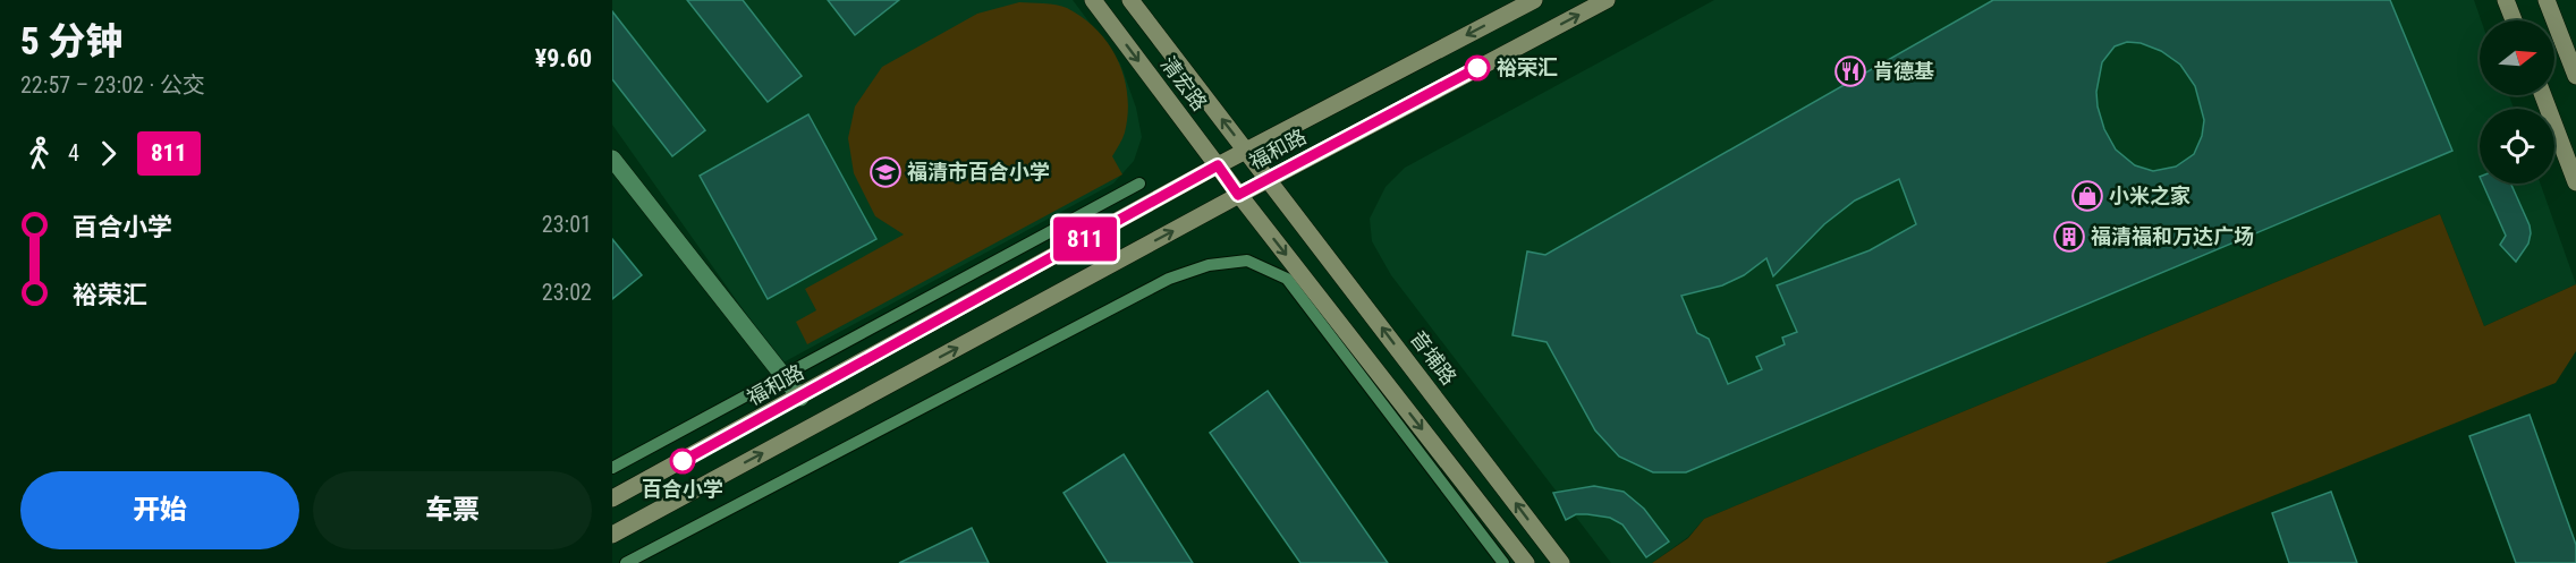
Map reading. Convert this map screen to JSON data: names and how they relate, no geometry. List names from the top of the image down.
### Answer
{
  "streets": {
    "street": ["清宏路", "福和路", "音埔路"]
  },
  "crossings": [
    ["清宏路", "福和路"],
    ["清宏路", "音埔路"],
    ["福和路", "音埔路"]
  ],
  "places": {
    "other": ["裕荣汇", "百合小学"],
    "restaurant": ["肯德基"],
    "school or university": ["福清市百合小学"],
    "shop": ["小米之家"],
    "building": ["福清福和万达广场"]
  },
  "lines": ["bus line 811"],
  "north": "right",
  "page": {
    "heading": ["5 分钟", "22:57 – 23:02 · 公交", "¥9.60"],
    "on_map": "811",
    "legs": ["4", "811"],
    "list": [
      {
        "name": "百合小学",
        "value": "23:01"
      },
      {
        "name": "裕荣汇",
        "value": "23:02"
      }
    ],
    "buttons": ["开始", "车票"]
  }
}
